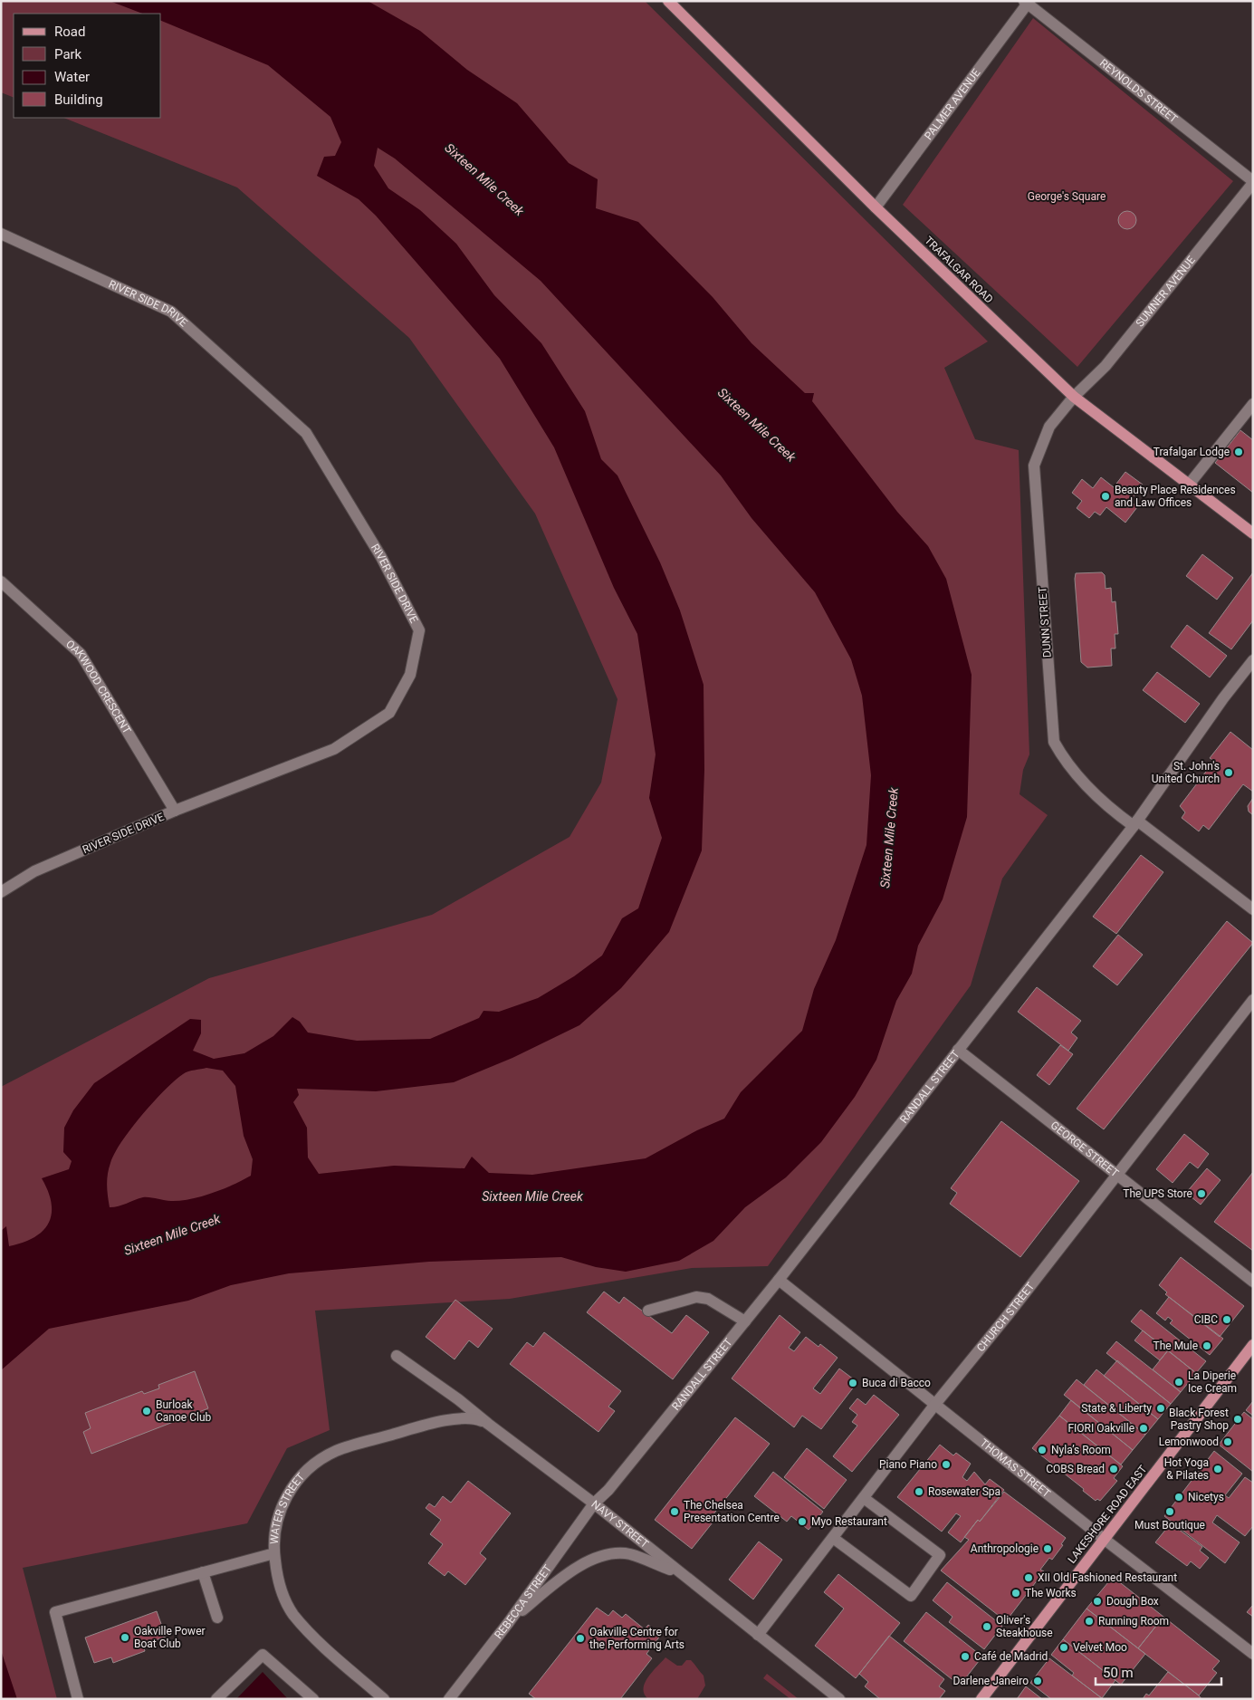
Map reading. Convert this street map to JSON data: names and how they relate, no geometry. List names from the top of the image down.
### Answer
{
  "streets": {
    "main road": ["TRAFALGAR ROAD", "LAKESHORE ROAD EAST"],
    "street": [
      "REYNOLDS STREET",
      "PALMER AVENUE",
      "SUMNER AVENUE",
      "RIVER SIDE DRIVE",
      "DUNN STREET",
      "OAKWOOD CRESCENT",
      "RANDALL STREET",
      "GEORGE STREET",
      "CHURCH STREET",
      "THOMAS STREET",
      "WATER STREET",
      "NAVY STREET",
      "REBECCA STREET"
    ]
  },
  "crossings": [
    ["REYNOLDS STREET", "PALMER AVENUE"],
    ["REYNOLDS STREET", "SUMNER AVENUE"],
    ["PALMER AVENUE", "TRAFALGAR ROAD"],
    ["TRAFALGAR ROAD", "SUMNER AVENUE"],
    ["TRAFALGAR ROAD", "DUNN STREET"],
    ["SUMNER AVENUE", "DUNN STREET"],
    ["RIVER SIDE DRIVE", "OAKWOOD CRESCENT"],
    ["DUNN STREET", "RANDALL STREET"],
    ["RANDALL STREET", "GEORGE STREET"],
    ["RANDALL STREET", "THOMAS STREET"],
    ["RANDALL STREET", "NAVY STREET"],
    ["RANDALL STREET", "REBECCA STREET"],
    ["GEORGE STREET", "CHURCH STREET"],
    ["CHURCH STREET", "THOMAS STREET"],
    ["CHURCH STREET", "NAVY STREET"],
    ["THOMAS STREET", "LAKESHORE ROAD EAST"],
    ["WATER STREET", "NAVY STREET"],
    ["NAVY STREET", "REBECCA STREET"]
  ],
  "water": ["Sixteen Mile Creek"],
  "parks": ["George's Square"],
  "places": [
    "Trafalgar Lodge",
    "Beauty Place Residences and Law Offices",
    "St. John's United Church",
    "The UPS Store",
    "CIBC",
    "The Mule",
    "La Diperie Ice Cream",
    "Buca di Bacco",
    "State & Liberty",
    "Burloak Canoe Club",
    "Black Forest Pastry Shop",
    "FIORI Oakville",
    "Lemonwood",
    "Nyla’s Room",
    "Piano Piano",
    "COBS Bread",
    "Hot Yoga & Pilates",
    "Rosewater Spa",
    "Nicetys",
    "The Chelsea Presentation Centre",
    "Must Boutique",
    "Myo Restaurant",
    "Anthropologie",
    "XII Old Fashioned Restaurant",
    "The Works",
    "Dough Box",
    "Running Room",
    "Oliver's Steakhouse",
    "Oakville Power Boat Club",
    "Oakville Centre for the Performing Arts",
    "Velvet Moo",
    "Café de Madrid",
    "Darlene Janeiro"
  ],
  "legend": [
    "Road",
    "Park",
    "Water",
    "Building"
  ],
  "scale_bar": "50 m"
}
